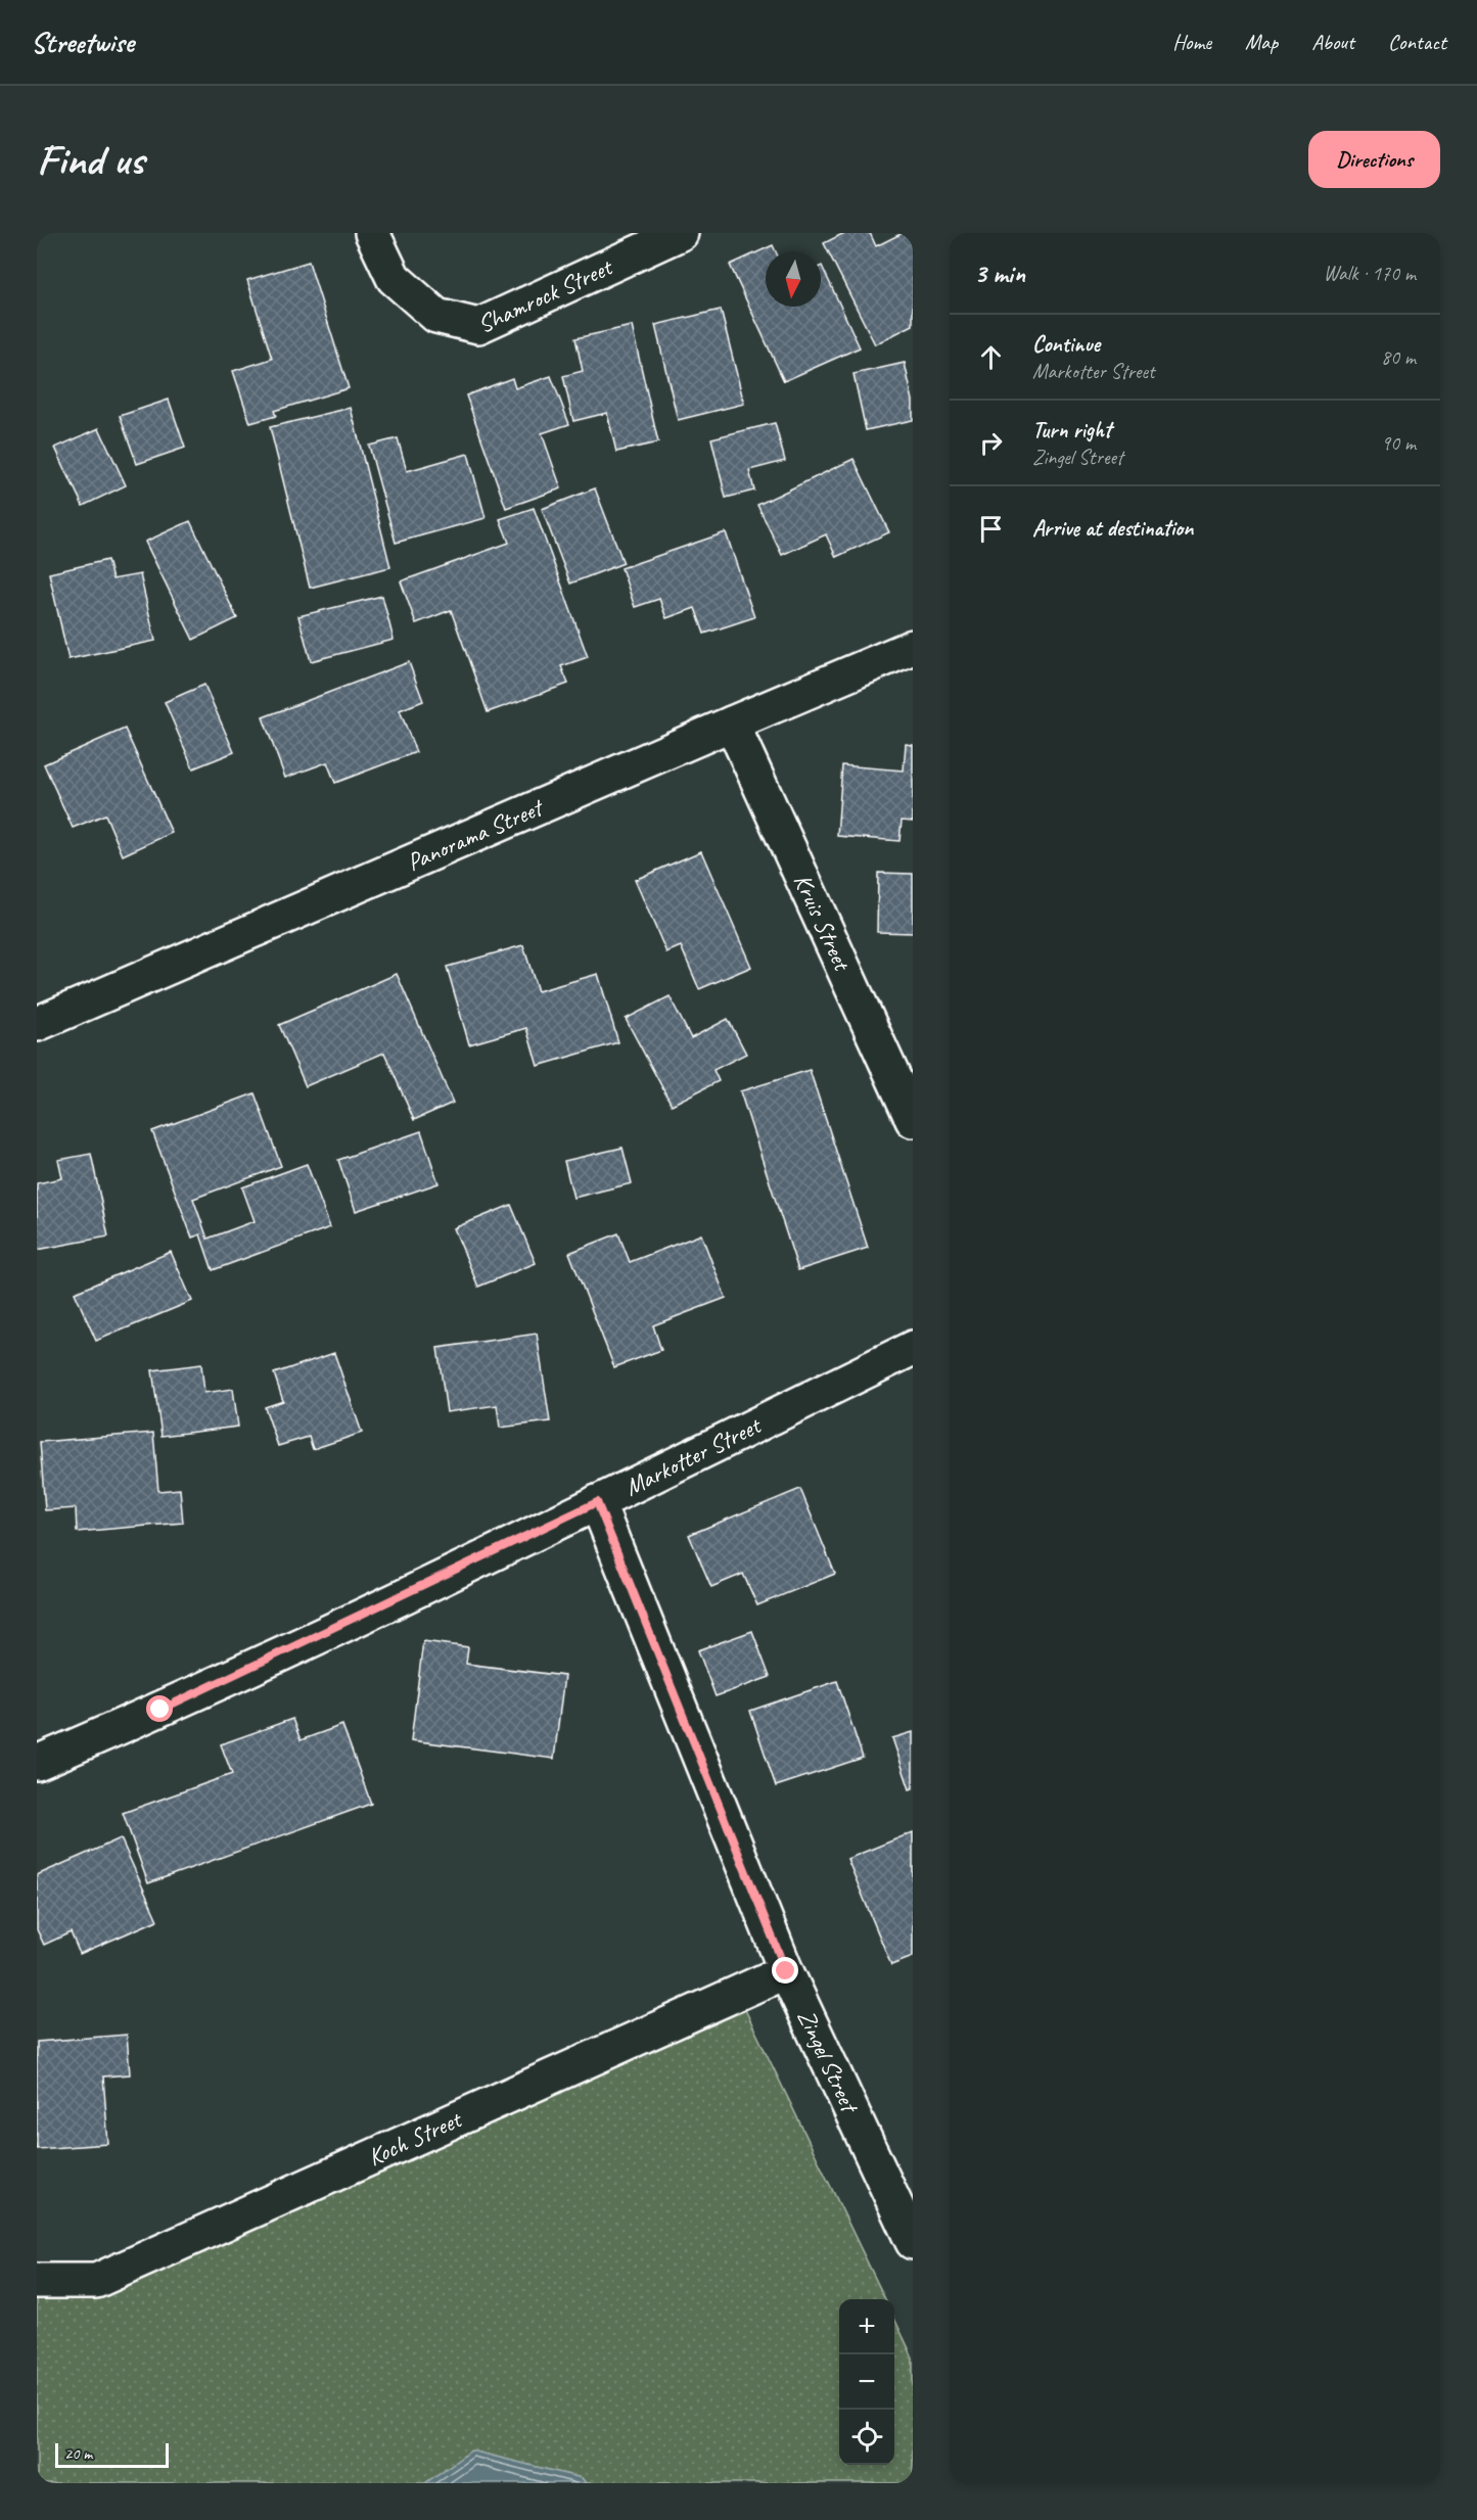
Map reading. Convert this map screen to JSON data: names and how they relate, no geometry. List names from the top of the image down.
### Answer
{
  "streets": {
    "street": [
      "Shamrock Street",
      "Panorama Street",
      "Kruis Street",
      "Markotter Street",
      "Zingel Street",
      "Koch Street"
    ]
  },
  "crossings": [
    ["Panorama Street", "Kruis Street"],
    ["Markotter Street", "Zingel Street"],
    ["Zingel Street", "Koch Street"]
  ],
  "scale_bar": "20 m",
  "north": "bottom",
  "page": {
    "header": "Streetwise",
    "nav": [
      "Home",
      "Map",
      "About",
      "Contact"
    ],
    "buttons": "Directions",
    "title": "Find us",
    "heading": ["3 min", "Walk · 170 m"],
    "list": [
      ["Continue", "Markotter Street", "80 m"],
      ["Turn right", "Zingel Street", "90 m"],
      "Arrive at destination"
    ],
    "map_buttons": ["+", "−"],
    "scale": "20 m"
  }
}
